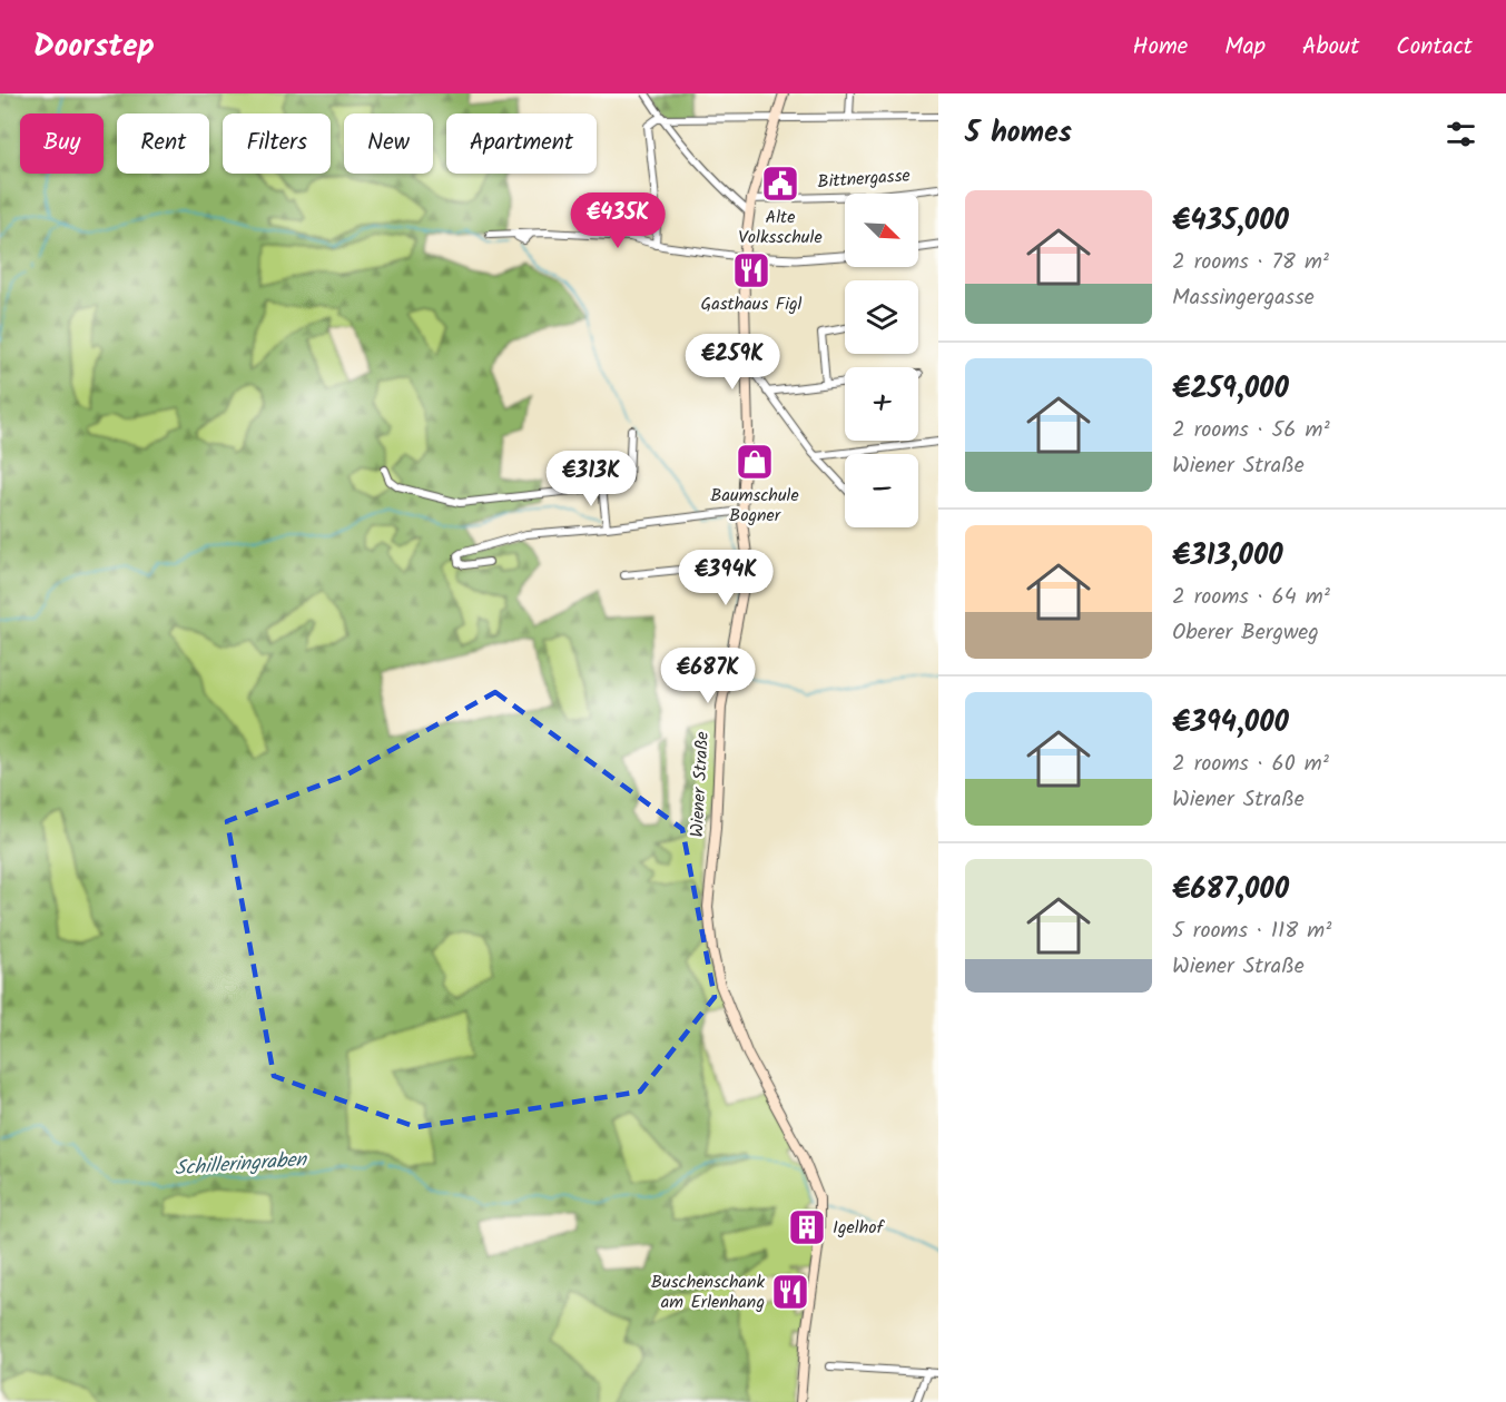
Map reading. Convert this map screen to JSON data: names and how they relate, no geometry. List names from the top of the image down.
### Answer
{
  "streets": {
    "main road": ["Wiener Straße"],
    "street": ["Bittnergasse"]
  },
  "crossings": [
    ["Bittnergasse", "Wiener Straße"]
  ],
  "water": ["Schilleringraben"],
  "places": {
    "public building": ["Alte Volksschule"],
    "restaurant": ["Gasthaus Figl", "Buschenschank am Erlenhang"],
    "shop": ["Baumschule Bogner"],
    "building": ["Igelhof"]
  },
  "north": "bottom right",
  "page": {
    "header": "Doorstep",
    "nav": [
      "Home",
      "Map",
      "About",
      "Contact"
    ],
    "heading": "5 homes",
    "chip": [
      "Buy",
      "Rent",
      "Filters",
      "New",
      "Apartment"
    ],
    "list": [
      {
        "name": "€435,000",
        "note": "2 rooms · 78 m² · Massingergasse"
      },
      {
        "name": "€259,000",
        "note": "2 rooms · 56 m² · Wiener Straße"
      },
      {
        "name": "€313,000",
        "note": "2 rooms · 64 m² · Oberer Bergweg"
      },
      {
        "name": "€394,000",
        "note": "2 rooms · 60 m² · Wiener Straße"
      },
      {
        "name": "€687,000",
        "note": "5 rooms · 118 m² · Wiener Straße"
      }
    ],
    "price": [
      "€435K",
      "€259K",
      "€313K",
      "€394K",
      "€687K"
    ],
    "map_buttons": ["+", "−"]
  }
}
